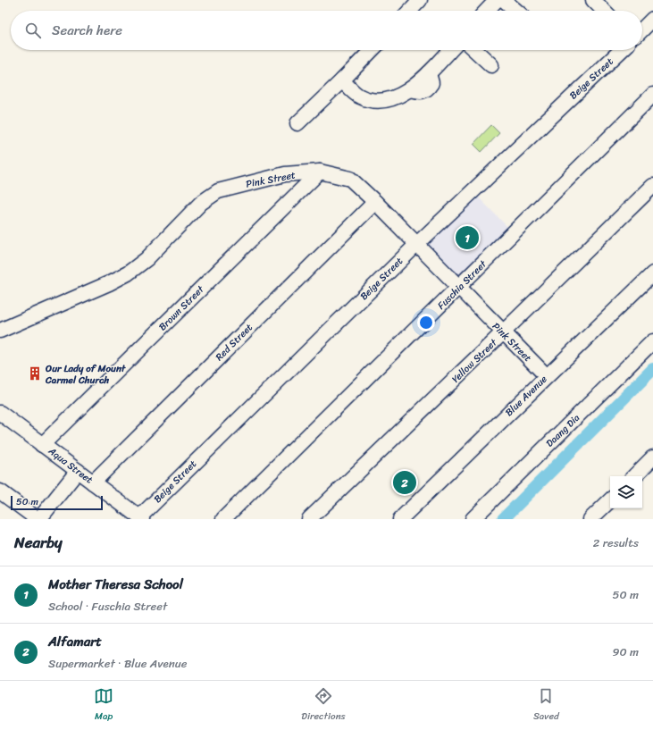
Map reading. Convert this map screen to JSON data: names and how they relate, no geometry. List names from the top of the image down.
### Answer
{
  "streets": {
    "street": [
      "Beige Street",
      "Pink Street",
      "Fuschia Street",
      "Brown Street",
      "Red Street",
      "Yellow Street",
      "Blue Avenue",
      "Daang Dia",
      "Aqua Street"
    ]
  },
  "crossings": [
    ["Beige Street", "Pink Street"],
    ["Beige Street", "Aqua Street"],
    ["Pink Street", "Fuschia Street"],
    ["Pink Street", "Brown Street"],
    ["Pink Street", "Red Street"],
    ["Pink Street", "Yellow Street"],
    ["Pink Street", "Blue Avenue"],
    ["Brown Street", "Aqua Street"],
    ["Red Street", "Aqua Street"]
  ],
  "places": {
    "building": ["Our Lady of Mount Carmel Church"]
  },
  "scale_bar": "50 m",
  "page": {
    "search": "Search here",
    "pins": ["1", "2"],
    "scale": "50 m",
    "heading": ["Nearby", "2 results"],
    "list": [
      {
        "mark": "1",
        "name": "Mother Theresa School",
        "note": "School · Fuschia Street",
        "value": "50 m"
      },
      {
        "mark": "2",
        "name": "Alfamart",
        "note": "Supermarket · Blue Avenue",
        "value": "90 m"
      }
    ],
    "nav": ["Map", "Directions", "Saved"]
  }
}
